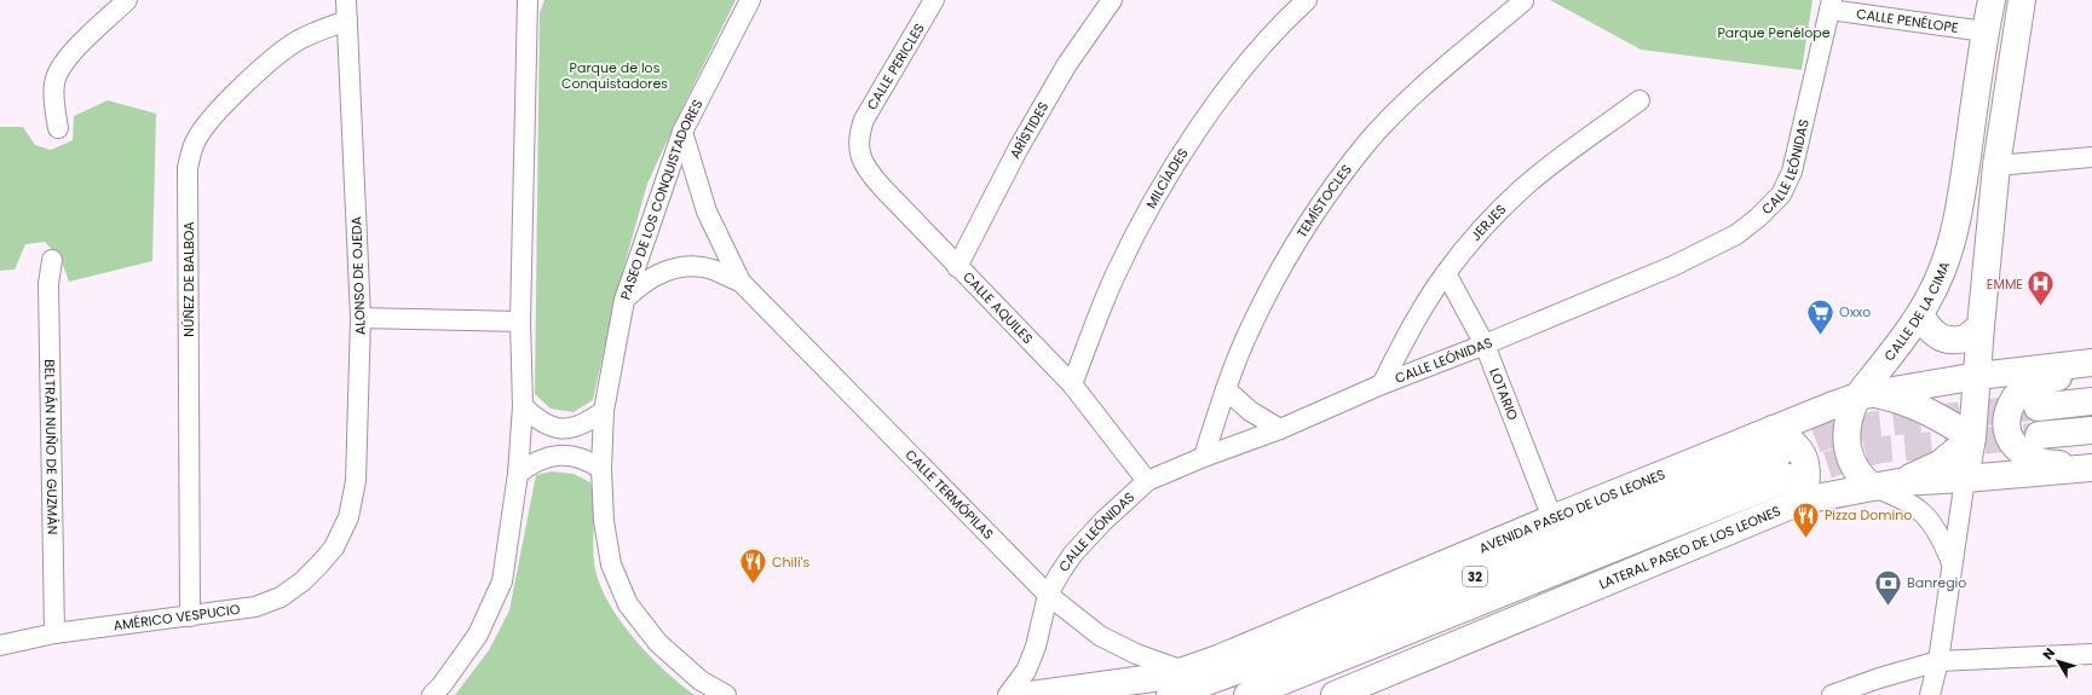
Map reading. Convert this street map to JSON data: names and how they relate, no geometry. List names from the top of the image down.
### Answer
{
  "streets": {
    "street": [
      "CALLE PENÉLOPE",
      "CALLE PERICLES",
      "ARÍSTIDES",
      "CALLE LEÓNIDAS",
      "MILCÍADES",
      "PASEO DE LOS CONQUISTADORES",
      "TEMÍSTOCLES",
      "JERJES",
      "ALONSO DE OJEDA",
      "NÚÑEZ DE BALBOA",
      "CALLE AQUILES",
      "CALLE DE LA CIMA",
      "LOTARIO",
      "BELTRÁN NUÑO DE GUZMÁN",
      "CALLE TERMÓPILAS",
      "AVENIDA PASEO DE LOS LEONES",
      "LATERAL PASEO DE LOS LEONES",
      "32",
      "AMÉRICO VESPUCIO"
    ]
  },
  "crossings": [
    ["CALLE PENÉLOPE", "CALLE LEÓNIDAS"],
    ["CALLE PENÉLOPE", "CALLE DE LA CIMA"],
    ["CALLE PERICLES", "CALLE AQUILES"],
    ["ARÍSTIDES", "CALLE AQUILES"],
    ["CALLE LEÓNIDAS", "TEMÍSTOCLES"],
    ["CALLE LEÓNIDAS", "JERJES"],
    ["CALLE LEÓNIDAS", "CALLE AQUILES"],
    ["CALLE LEÓNIDAS", "LOTARIO"],
    ["CALLE LEÓNIDAS", "CALLE TERMÓPILAS"],
    ["MILCÍADES", "CALLE AQUILES"],
    ["PASEO DE LOS CONQUISTADORES", "CALLE TERMÓPILAS"],
    ["JERJES", "LOTARIO"],
    ["ALONSO DE OJEDA", "NÚÑEZ DE BALBOA"],
    ["ALONSO DE OJEDA", "AMÉRICO VESPUCIO"],
    ["NÚÑEZ DE BALBOA", "AMÉRICO VESPUCIO"],
    ["CALLE DE LA CIMA", "AVENIDA PASEO DE LOS LEONES"],
    ["CALLE DE LA CIMA", "LATERAL PASEO DE LOS LEONES"],
    ["LOTARIO", "AVENIDA PASEO DE LOS LEONES"],
    ["BELTRÁN NUÑO DE GUZMÁN", "AMÉRICO VESPUCIO"],
    ["CALLE TERMÓPILAS", "AVENIDA PASEO DE LOS LEONES"]
  ],
  "parks": ["Parque Penélope", "Parque de los Conquistadores"],
  "places": {
    "hospital": ["EMME"],
    "supermarket": ["Oxxo"],
    "restaurant": ["Pizza Domino", "Chili's"],
    "bank": ["Banregio"]
  },
  "north": "top left"
}
